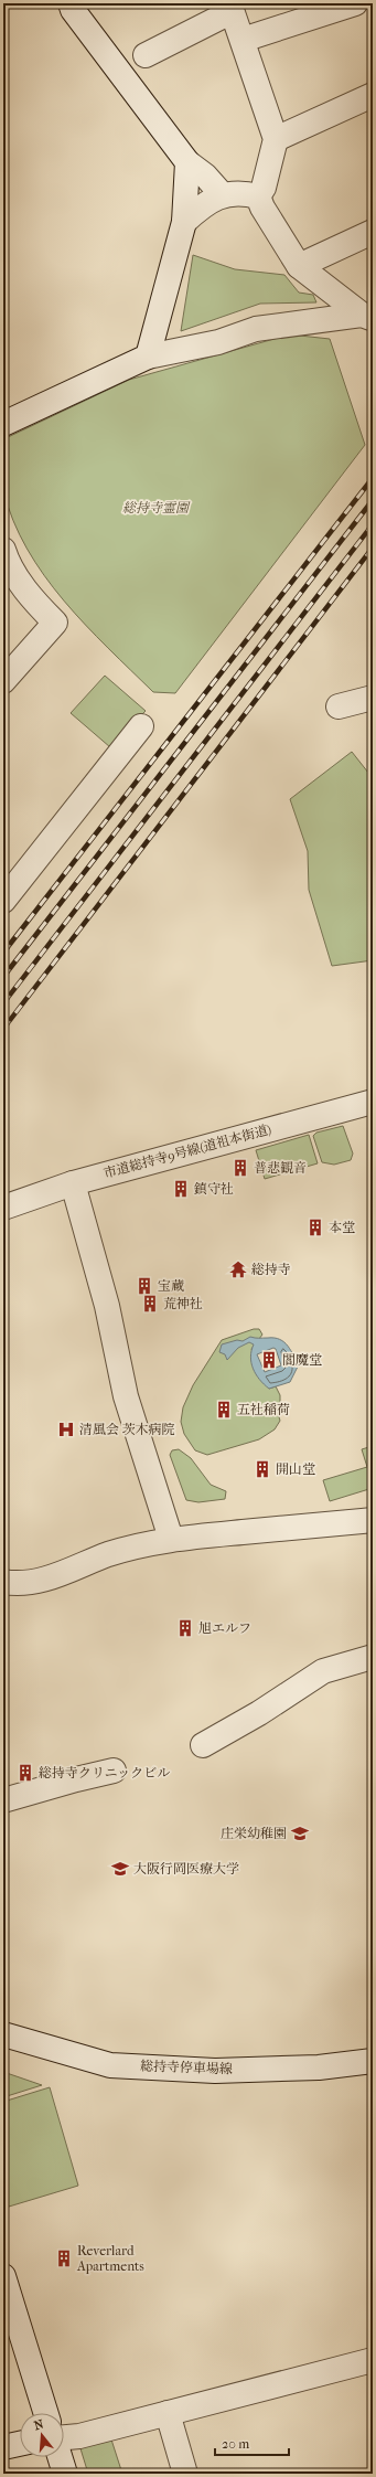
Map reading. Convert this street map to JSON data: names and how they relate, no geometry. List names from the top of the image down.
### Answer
{
  "streets": {
    "street": ["市道総持寺9号線(道祖本街道)", "総持寺停車場線"]
  },
  "parks": ["総持寺霊園"],
  "places": {
    "building": [
      "普悲観音",
      "鎮守社",
      "本堂",
      "宝蔵",
      "荒神社",
      "閻魔堂",
      "五社稲荷",
      "開山堂",
      "旭エルフ",
      "総持寺クリニックビル",
      "Reverlard Apartments"
    ],
    "temple": ["総持寺"],
    "hospital": ["清風会 茨木病院"],
    "school or university": ["庄栄幼稚園", "大阪行岡医療大学"]
  },
  "scale_bar": "20 m",
  "north": "top"
}
